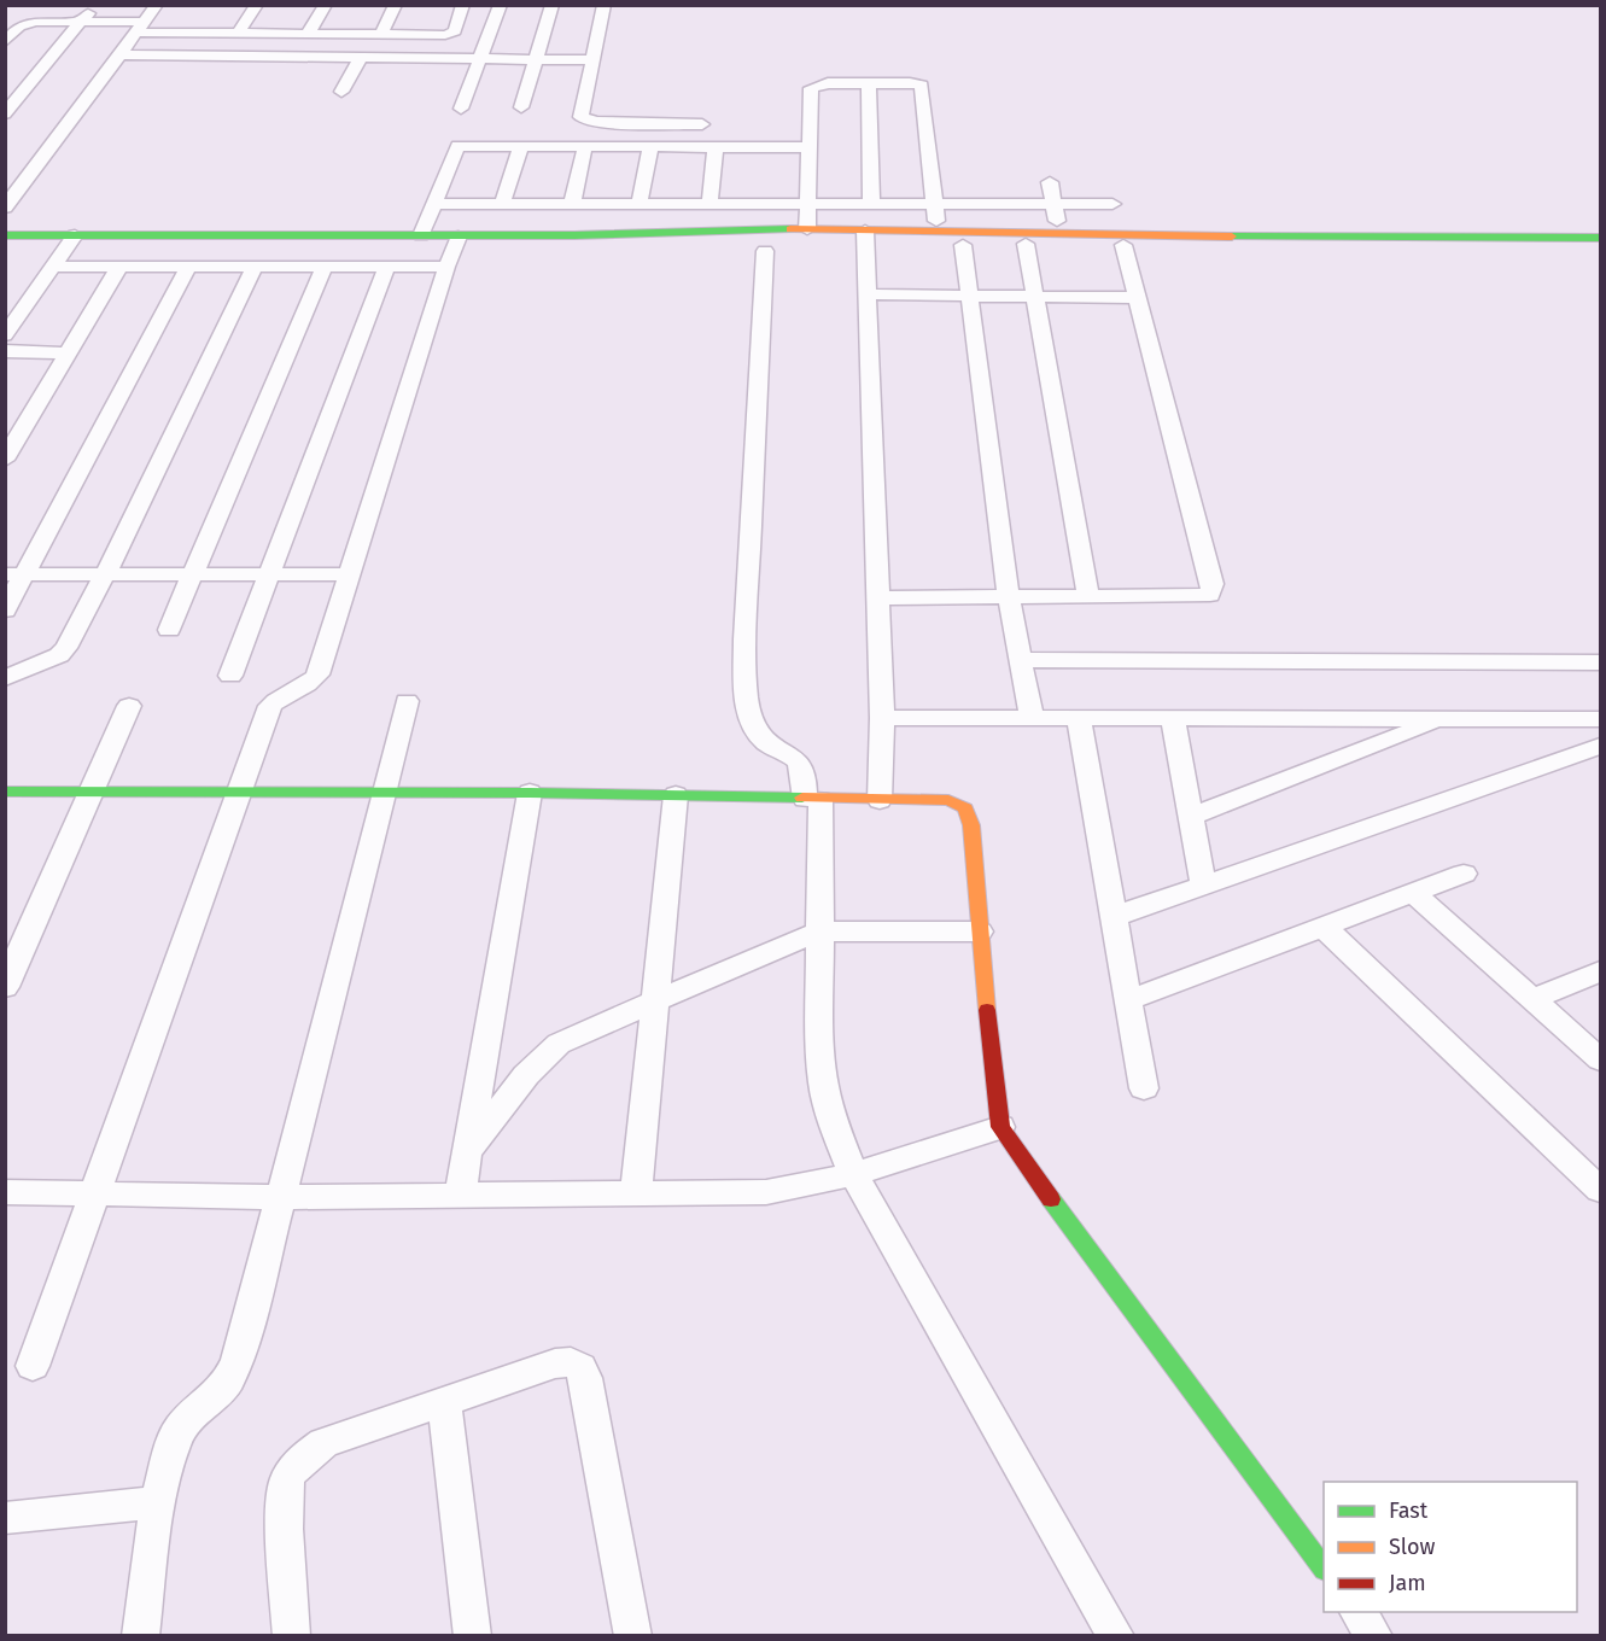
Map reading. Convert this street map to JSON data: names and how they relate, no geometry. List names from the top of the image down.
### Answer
{
  "legend": ["Fast", "Slow", "Jam"]
}
